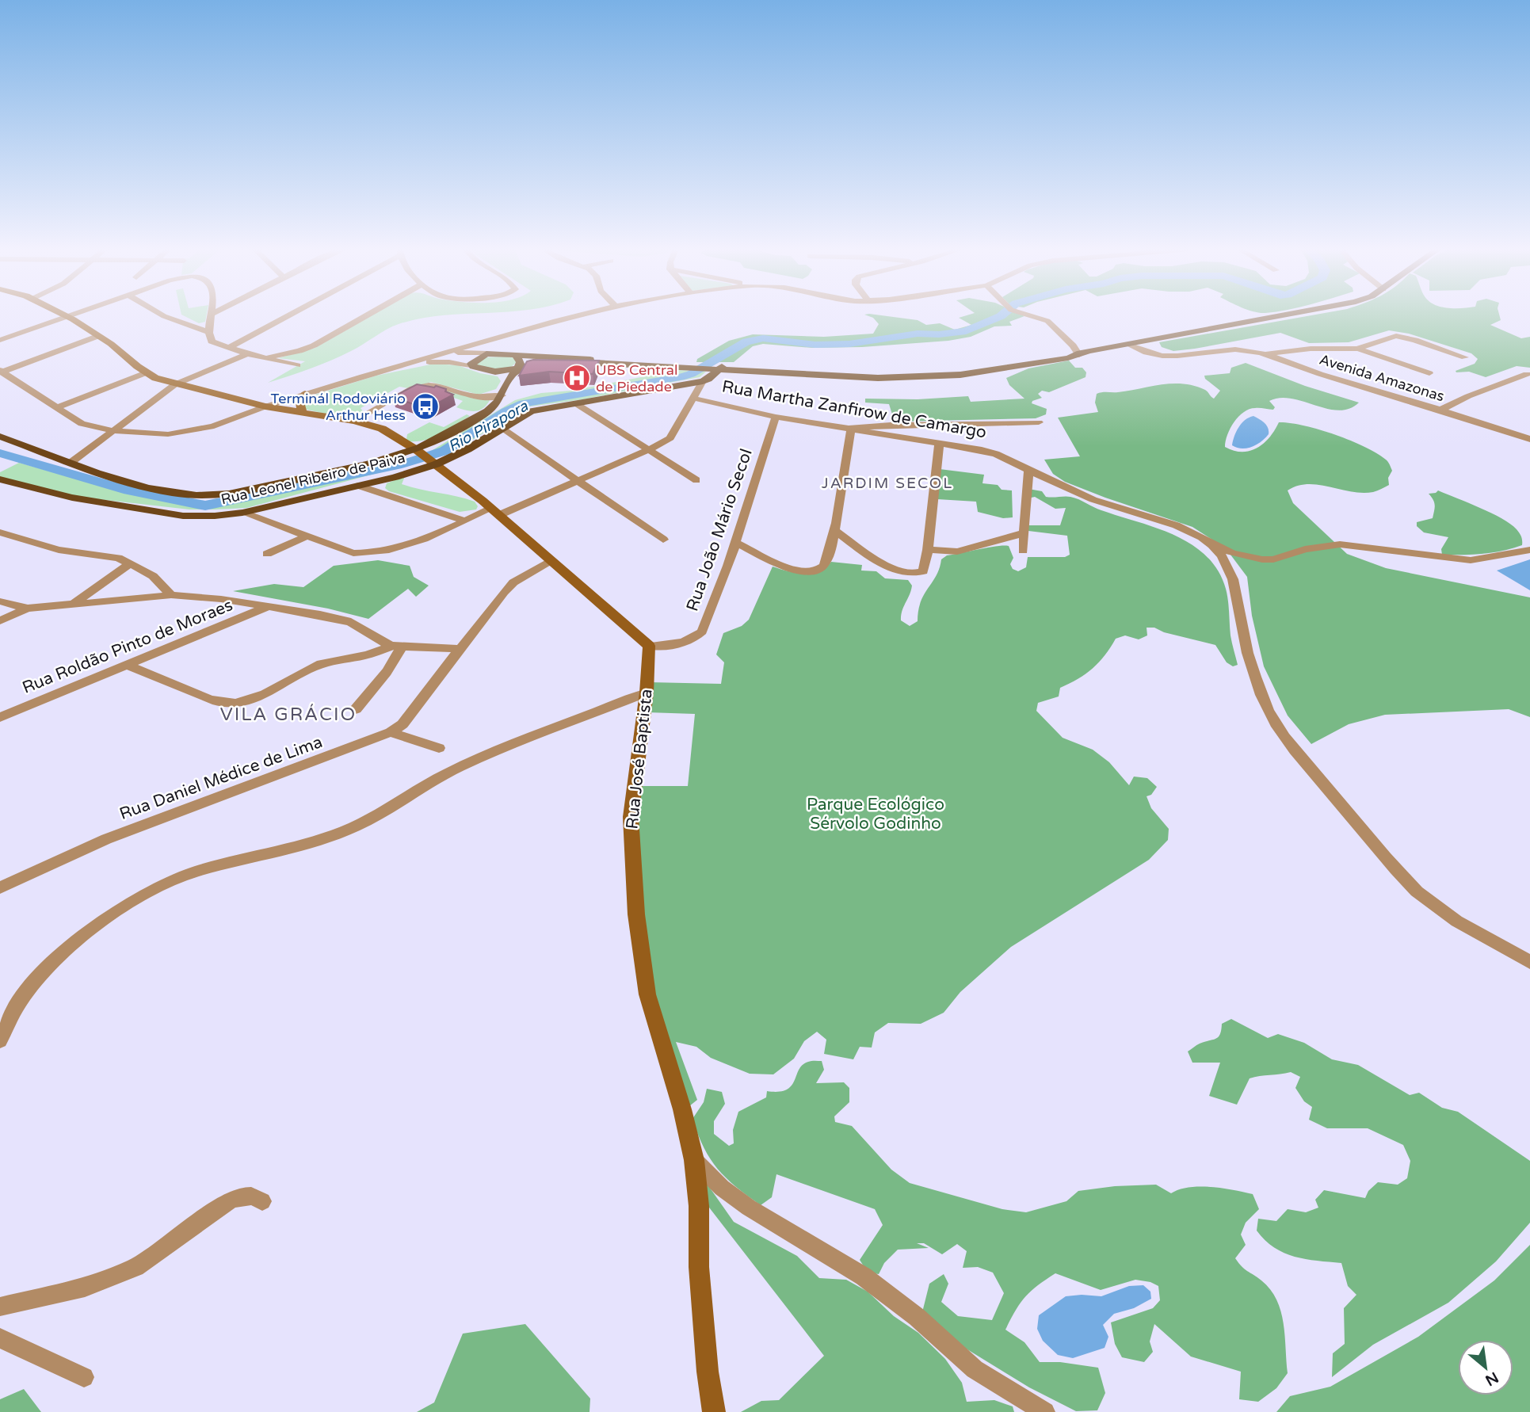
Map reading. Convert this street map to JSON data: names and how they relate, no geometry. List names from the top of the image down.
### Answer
{
  "streets": {
    "main road": ["Rua Leonel Ribeiro de Paiva"],
    "street": [
      "Avenida Amazonas",
      "Rua Martha Zanfirow de Camargo",
      "Rua João Mário Secol",
      "Rua Roldão Pinto de Moraes",
      "Rua José Baptista",
      "Rua Daniel Médice de Lima"
    ]
  },
  "crossings": [
    ["Rua Martha Zanfirow de Camargo", "Rua João Mário Secol"],
    ["Rua João Mário Secol", "Rua José Baptista"]
  ],
  "districts": ["JARDIM SECOL", "VILA GRÁCIO"],
  "water": ["Rio Pirapora"],
  "parks": ["Parque Ecológico Sérvolo Godinho"],
  "places": {
    "hospital": ["UBS Central de Piedade"],
    "bus stop": ["Terminál Rodoviário Arthur Hess"]
  },
  "north": "bottom right"
}
